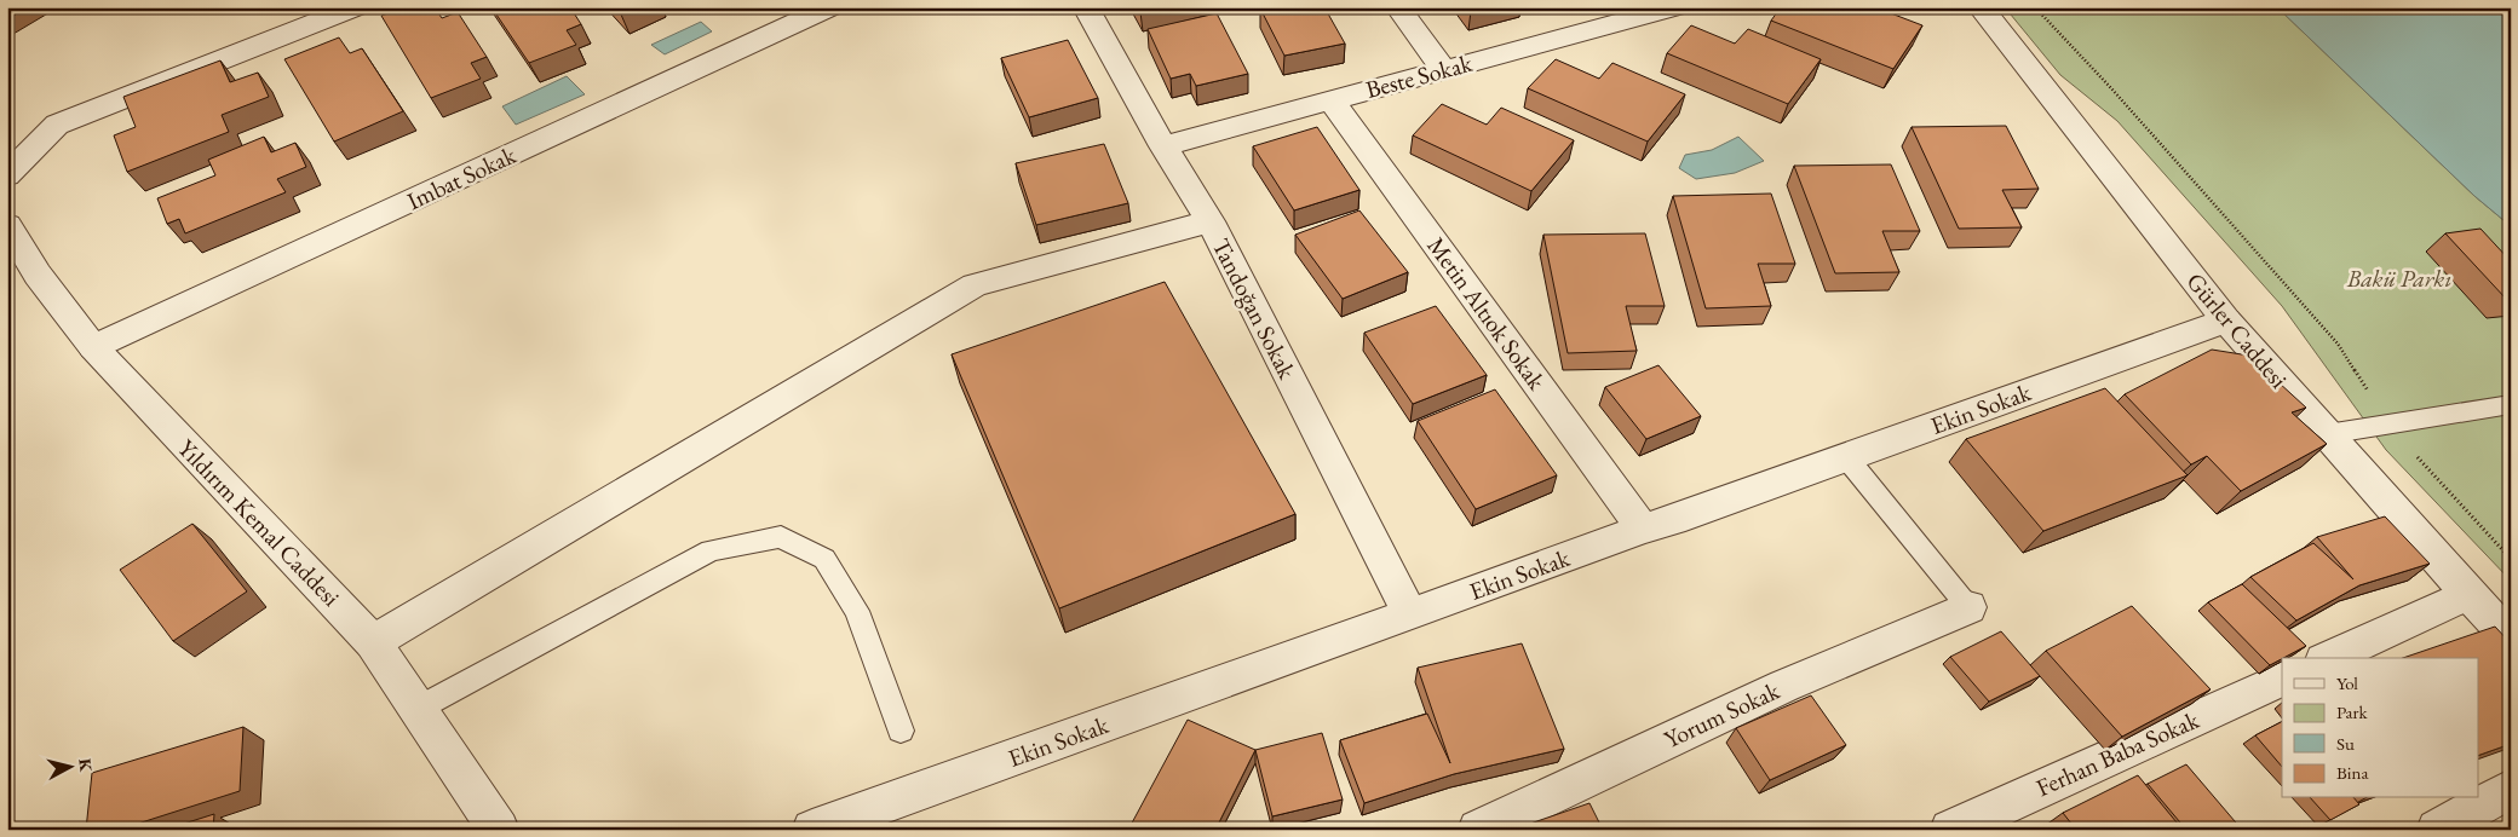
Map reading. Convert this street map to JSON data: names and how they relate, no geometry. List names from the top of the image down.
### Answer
{
  "streets": {
    "street": [
      "Beste Sokak",
      "Imbat Sokak",
      "Tandoğan Sokak",
      "Metin Altıok Sokak",
      "Gürler Caddesi",
      "Ekin Sokak",
      "Yıldırım Kemal Caddesi",
      "Yorum Sokak",
      "Ferhan Baba Sokak"
    ]
  },
  "crossings": [
    ["Beste Sokak", "Tandoğan Sokak"],
    ["Beste Sokak", "Metin Altıok Sokak"],
    ["Imbat Sokak", "Yıldırım Kemal Caddesi"],
    ["Tandoğan Sokak", "Ekin Sokak"],
    ["Metin Altıok Sokak", "Ekin Sokak"],
    ["Gürler Caddesi", "Ekin Sokak"]
  ],
  "parks": ["Bakü Parkı"],
  "legend": [
    "Yol",
    "Park",
    "Su",
    "Bina"
  ],
  "north": "right"
}
